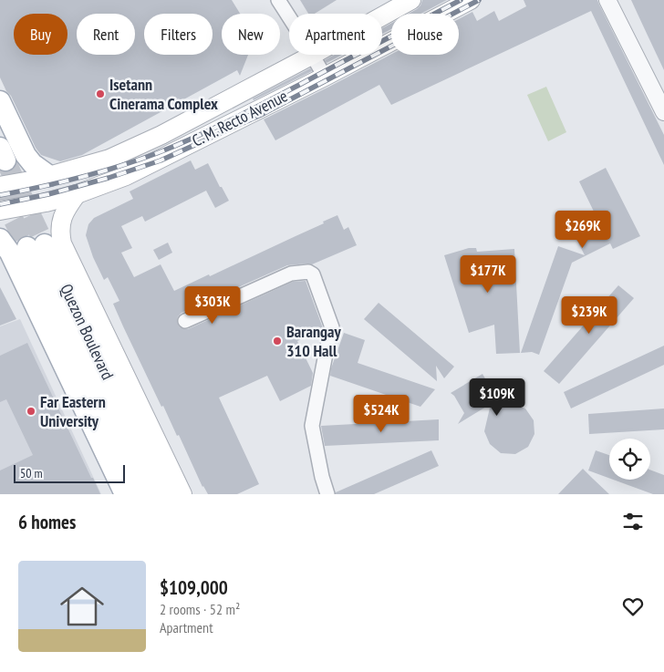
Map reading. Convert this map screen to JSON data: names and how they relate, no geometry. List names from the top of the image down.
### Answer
{
  "streets": {
    "main road": ["C. M. Recto Avenue", "Quezon Boulevard"]
  },
  "places": ["Isetann Cinerama Complex", "Barangay 310 Hall", "Far Eastern University"],
  "scale_bar": "50 m",
  "page": {
    "chip": [
      "Buy",
      "Rent",
      "Filters",
      "New",
      "Apartment",
      "House"
    ],
    "price": [
      "$269K",
      "$177K",
      "$303K",
      "$239K",
      "$109K",
      "$524K"
    ],
    "scale": "50 m",
    "heading": "6 homes",
    "list": [
      {
        "name": "$109,000",
        "note": "2 rooms · 52 m² · Apartment"
      }
    ]
  }
}
